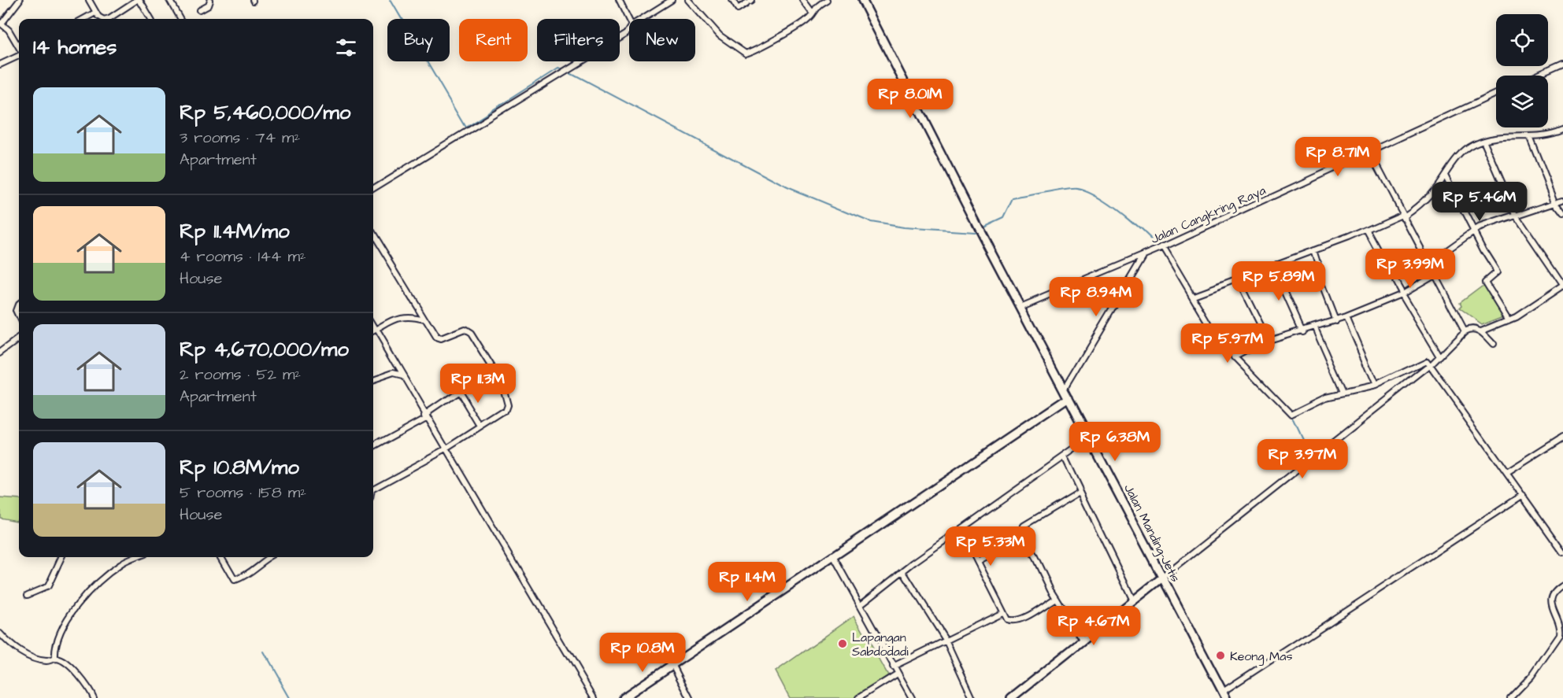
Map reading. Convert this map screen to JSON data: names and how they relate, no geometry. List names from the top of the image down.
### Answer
{
  "streets": {
    "main road": ["Jalan Manding-Jetis"],
    "street": ["Jalan Cangkring Raya"]
  },
  "crossings": [
    ["Jalan Cangkring Raya", "Jalan Manding-Jetis"]
  ],
  "places": ["Lapangan Sabdodadi", "Keong Mas"],
  "page": {
    "chip": [
      "Buy",
      "Rent",
      "Filters",
      "New"
    ],
    "heading": "14 homes",
    "list": [
      {
        "name": "Rp 5,460,000/mo",
        "note": "3 rooms · 74 m² · Apartment"
      },
      {
        "name": "Rp 11.4M/mo",
        "note": "4 rooms · 144 m² · House"
      },
      {
        "name": "Rp 4,670,000/mo",
        "note": "2 rooms · 52 m² · Apartment"
      },
      {
        "name": "Rp 10.8M/mo",
        "note": "5 rooms · 158 m² · House"
      }
    ],
    "price": [
      "Rp 8.01M",
      "Rp 8.71M",
      "Rp 5.46M",
      "Rp 3.99M",
      "Rp 5.89M",
      "Rp 8.94M",
      "Rp 5.97M",
      "Rp 11.3M",
      "Rp 6.38M",
      "Rp 3.97M",
      "Rp 5.33M",
      "Rp 11.4M",
      "Rp 4.67M",
      "Rp 10.8M"
    ]
  }
}
